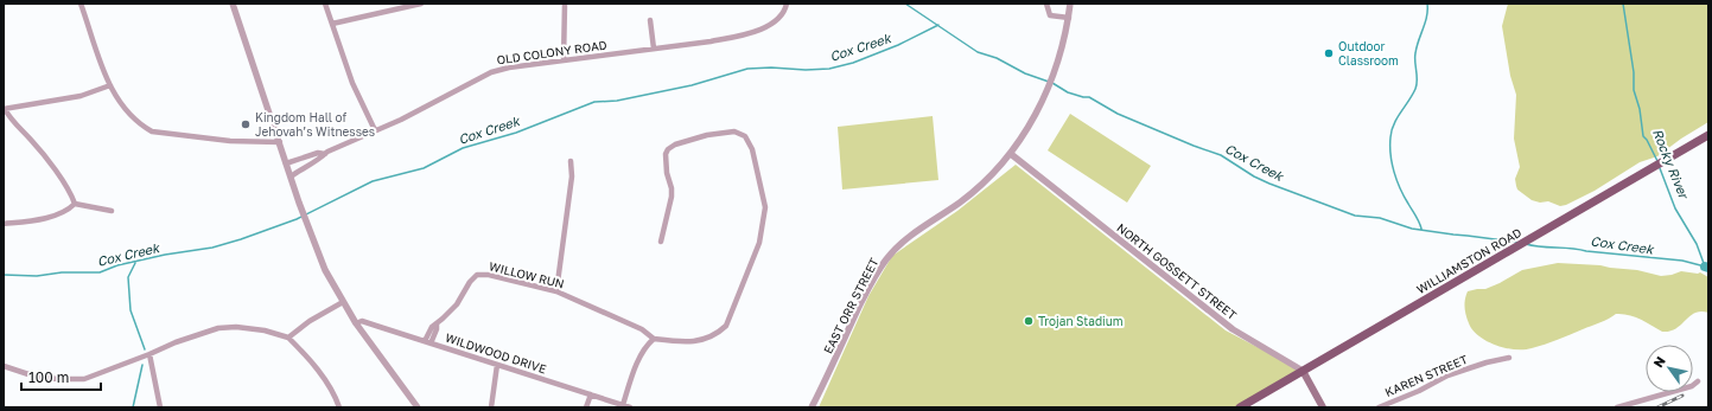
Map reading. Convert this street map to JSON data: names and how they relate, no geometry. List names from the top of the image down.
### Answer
{
  "streets": {
    "main road": ["WILLIAMSTON ROAD"],
    "street": [
      "OLD COLONY ROAD",
      "NORTH GOSSETT STREET",
      "WILLOW RUN",
      "EAST ORR STREET",
      "WILDWOOD DRIVE",
      "KAREN STREET"
    ]
  },
  "crossings": [
    ["WILLIAMSTON ROAD", "NORTH GOSSETT STREET"],
    ["NORTH GOSSETT STREET", "EAST ORR STREET"],
    ["WILLOW RUN", "WILDWOOD DRIVE"]
  ],
  "water": ["Cox Creek", "Rocky River"],
  "places": ["Outdoor Classroom", "Kingdom Hall of Jehovah’s Witnesses", "Trojan Stadium"],
  "scale_bar": "100 m",
  "north": "top left"
}
